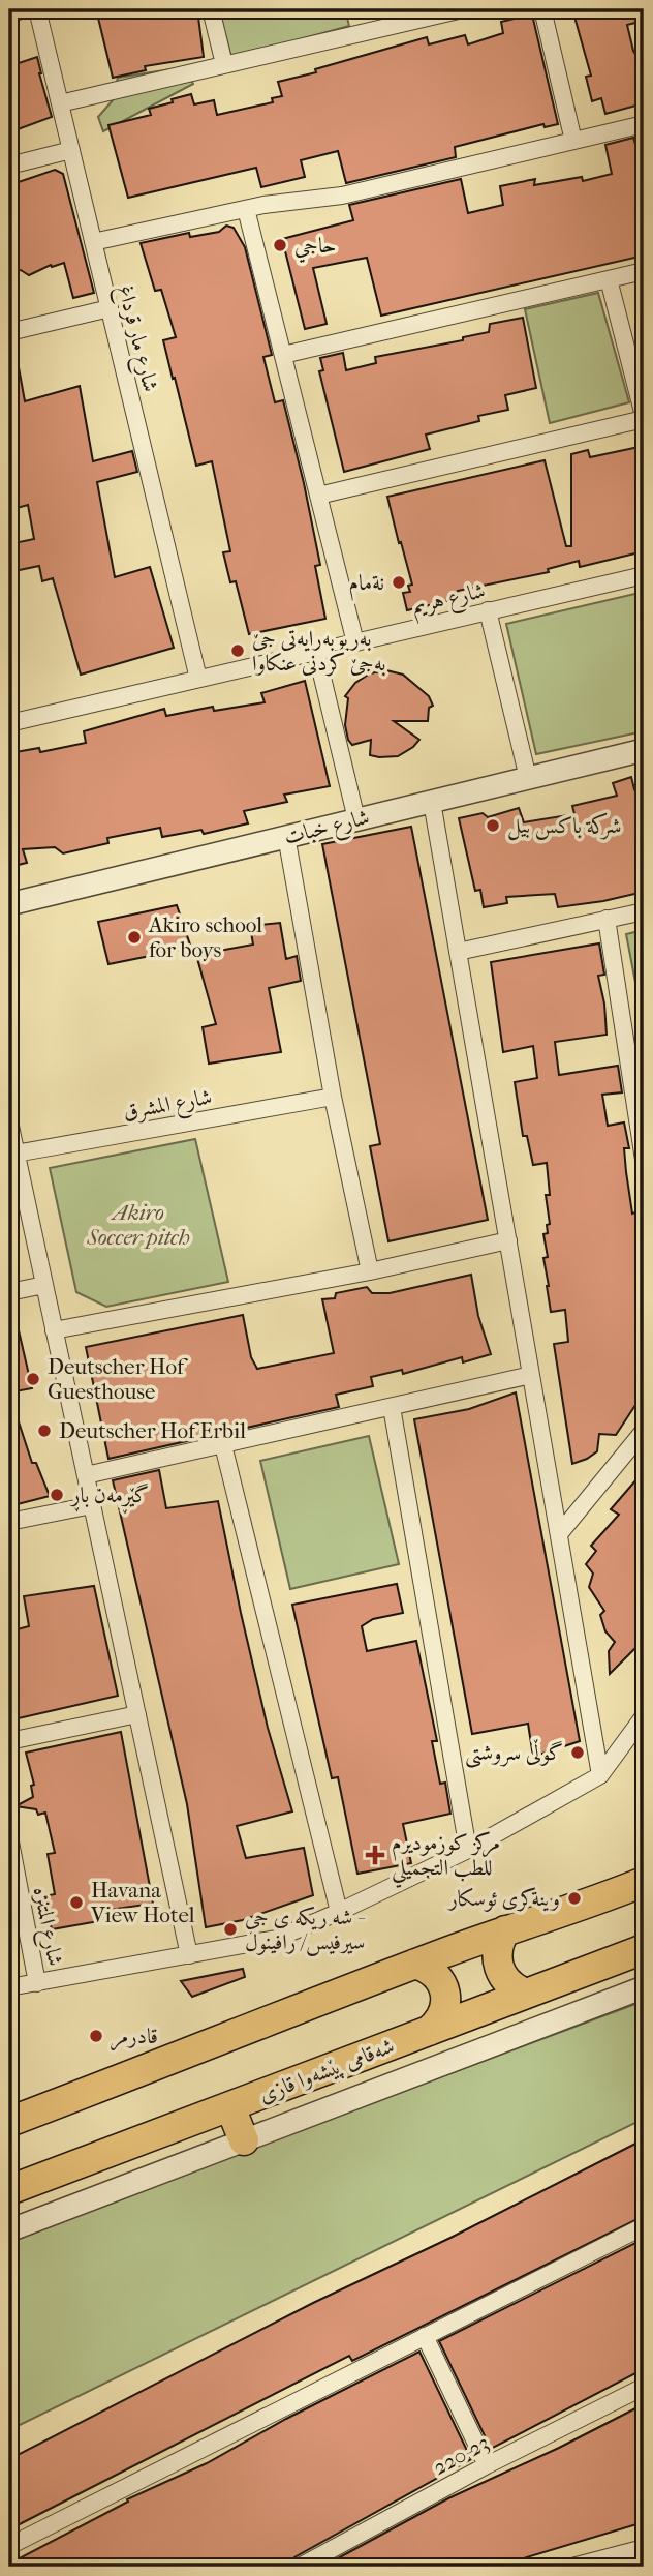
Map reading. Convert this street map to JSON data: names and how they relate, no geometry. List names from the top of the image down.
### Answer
{
  "streets": {
    "highway": ["شەقامی پێشەوا قازی"],
    "street": [
      "شارع مار قرداغ",
      "شارع هريم",
      "شارع خبات",
      "شارع المشرق",
      "شارع المتنزه",
      "220-23"
    ]
  },
  "crossings": [
    ["شارع مار قرداغ", "شارع هريم"]
  ],
  "parks": ["Akiro Soccer pitch"],
  "places": {
    "other": [
      "حاجي",
      "نةمام",
      "بەریوبەرایەتی جێ بەجێ کردنی عنکاوا",
      "شركة باكس بيل",
      "Akiro school for boys",
      "Deutscher Hof Guesthouse",
      "Deutscher Hof Erbil",
      "گێڕمەن باڕ",
      "گوڵی سروشتی",
      "وينةكرى ئوسكار",
      "Havana View Hotel",
      "شه ريكه ى جي - سيرفيس/ رافينول",
      "قادرمر"
    ],
    "health": ["مركز كوزموديرم للطب التجميلي"]
  }
}
